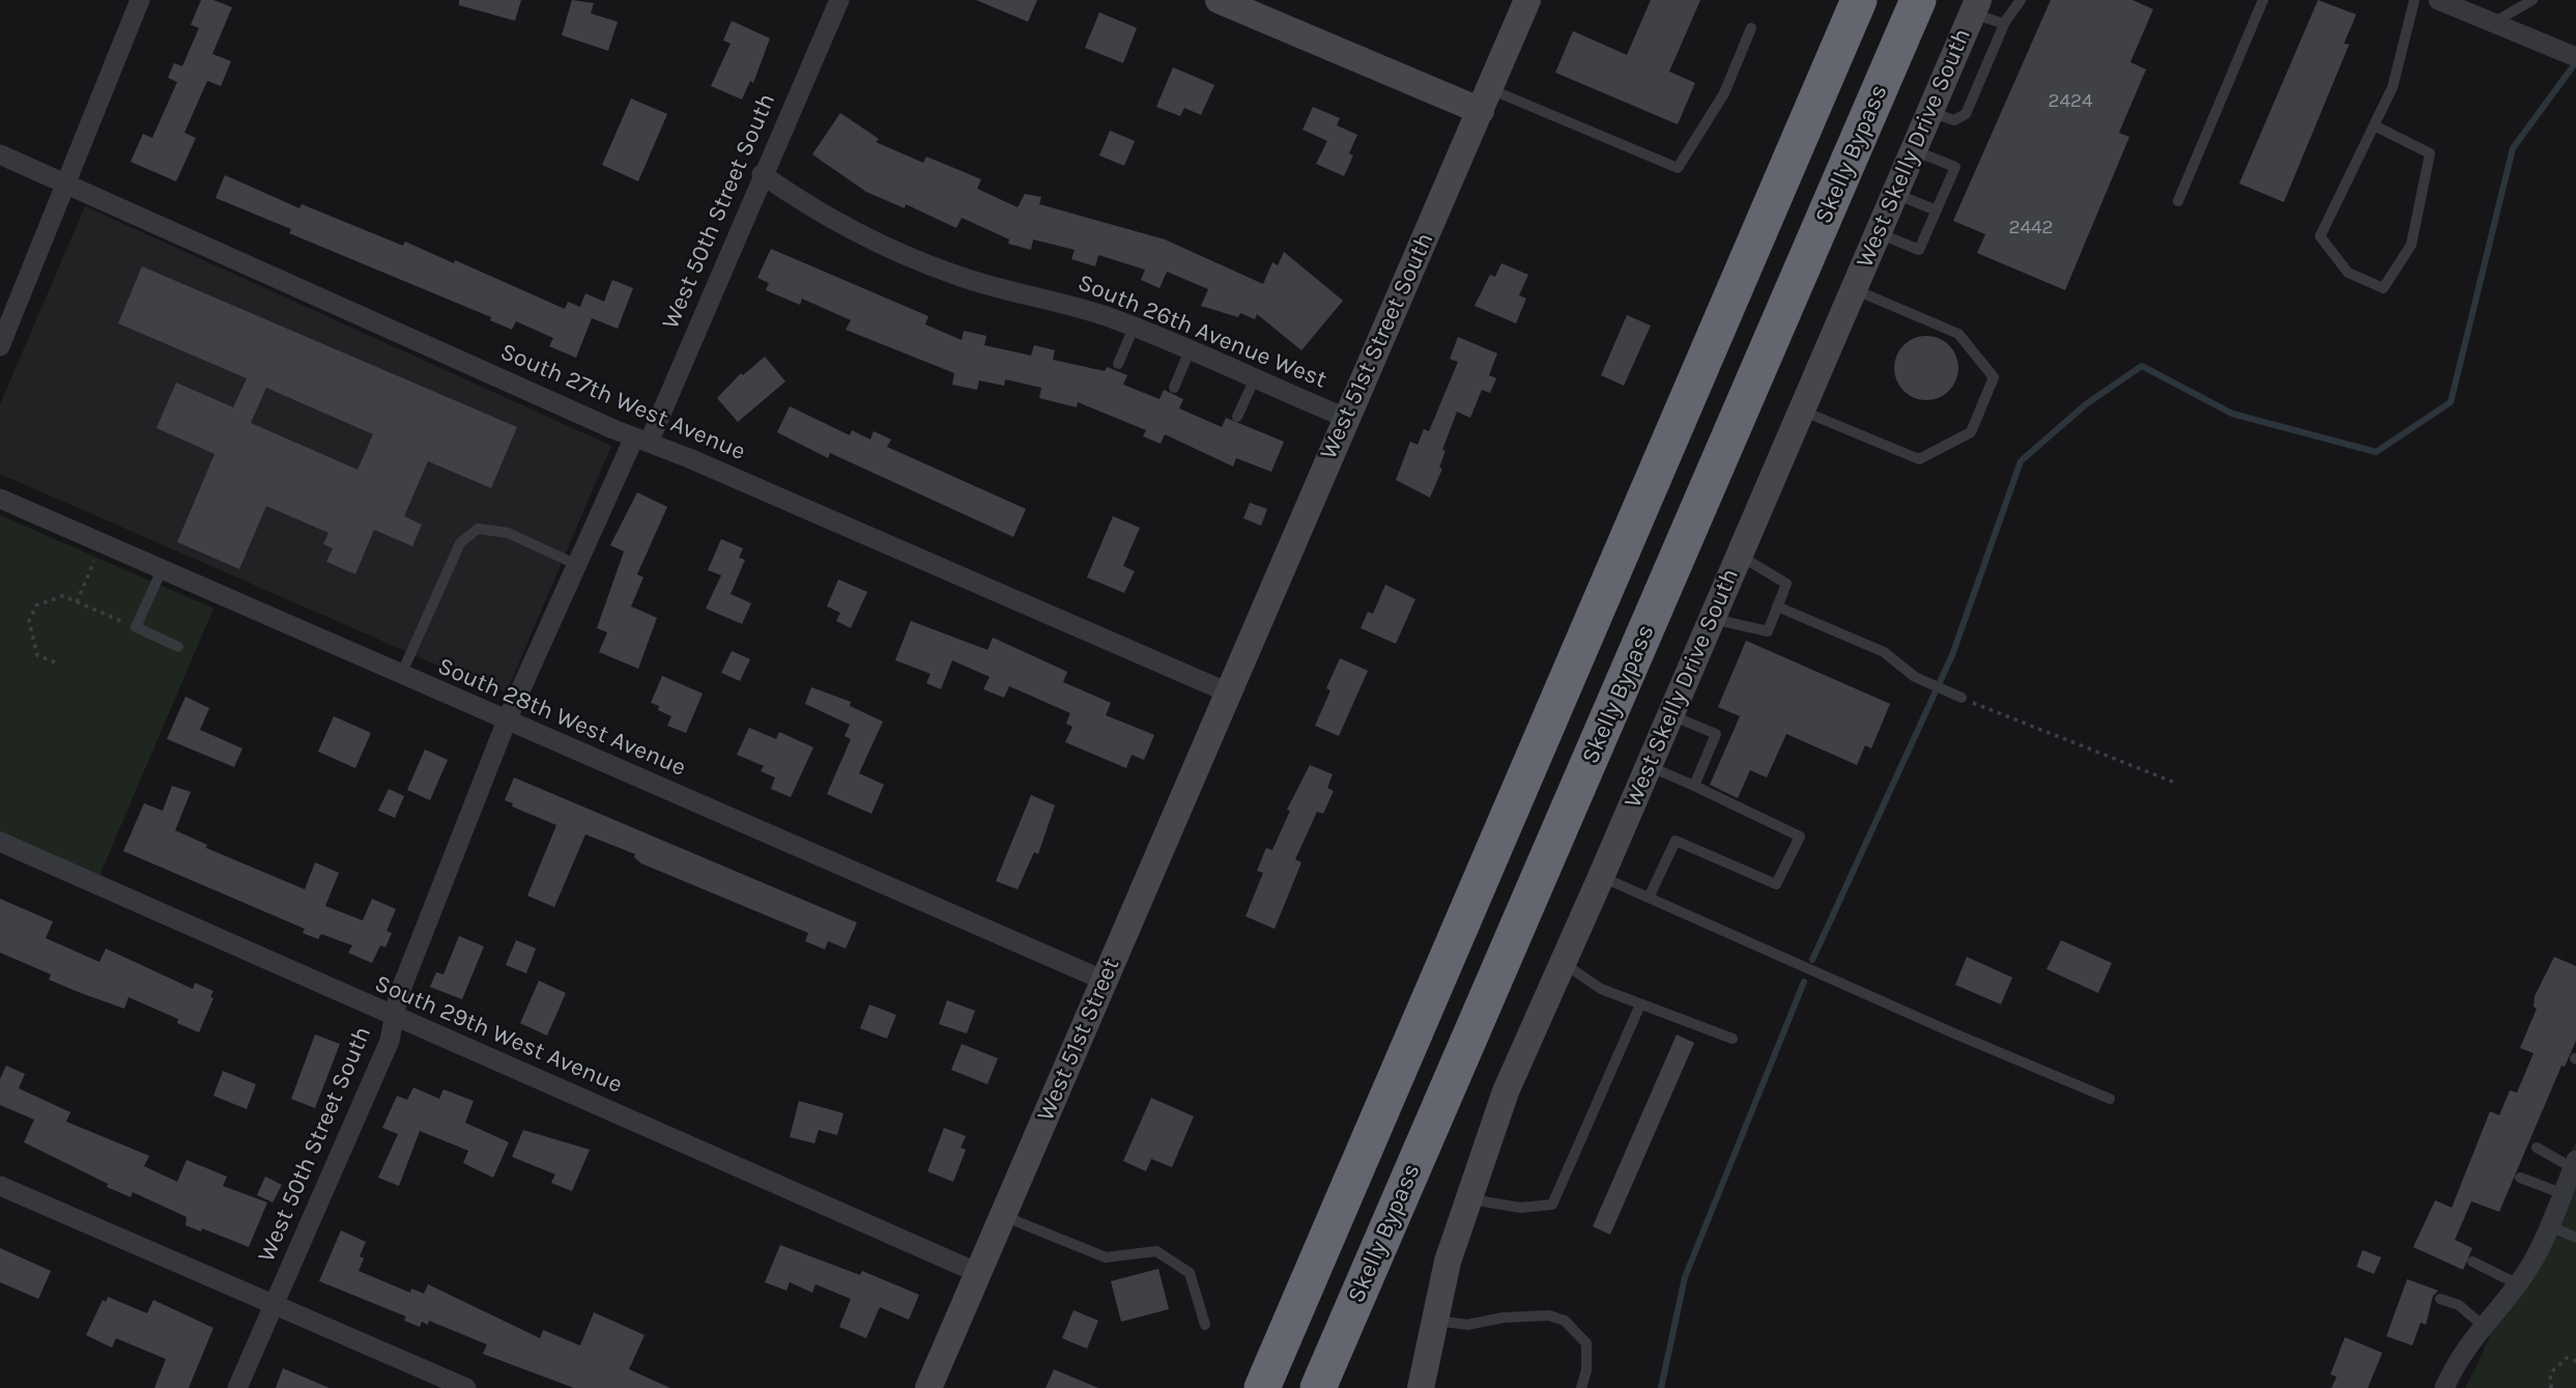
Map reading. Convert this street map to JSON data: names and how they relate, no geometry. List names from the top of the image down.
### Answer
{
  "streets": {
    "highway": ["Skelly Bypass"],
    "street": [
      "West Skelly Drive South",
      "West 50th Street South",
      "South 26th Avenue West",
      "West 51st Street South",
      "South 27th West Avenue",
      "South 28th West Avenue",
      "South 29th West Avenue",
      "West 51st Street"
    ]
  },
  "crossings": [
    ["West 50th Street South", "South 26th Avenue West"],
    ["West 50th Street South", "South 27th West Avenue"],
    ["West 50th Street South", "South 28th West Avenue"],
    ["West 50th Street South", "South 29th West Avenue"],
    ["South 26th Avenue West", "West 51st Street South"],
    ["West 51st Street South", "South 27th West Avenue"],
    ["West 51st Street South", "West 51st Street"],
    ["South 27th West Avenue", "West 51st Street"],
    ["South 28th West Avenue", "West 51st Street"],
    ["South 29th West Avenue", "West 51st Street"]
  ],
  "house_numbers": ["2424", "2442"]
}
